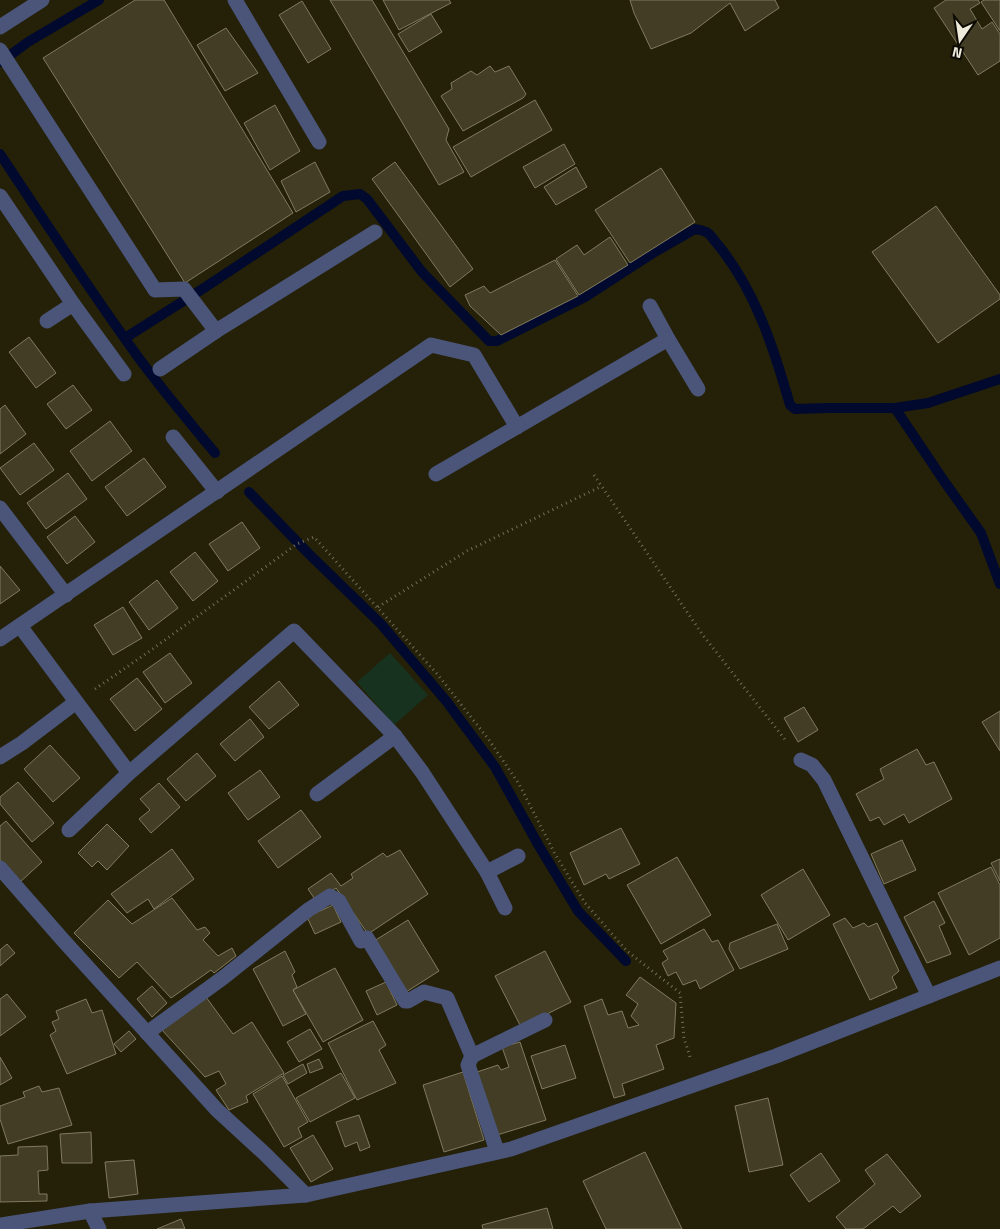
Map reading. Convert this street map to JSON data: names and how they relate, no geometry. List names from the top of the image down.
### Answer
{
  "north": "bottom"
}
